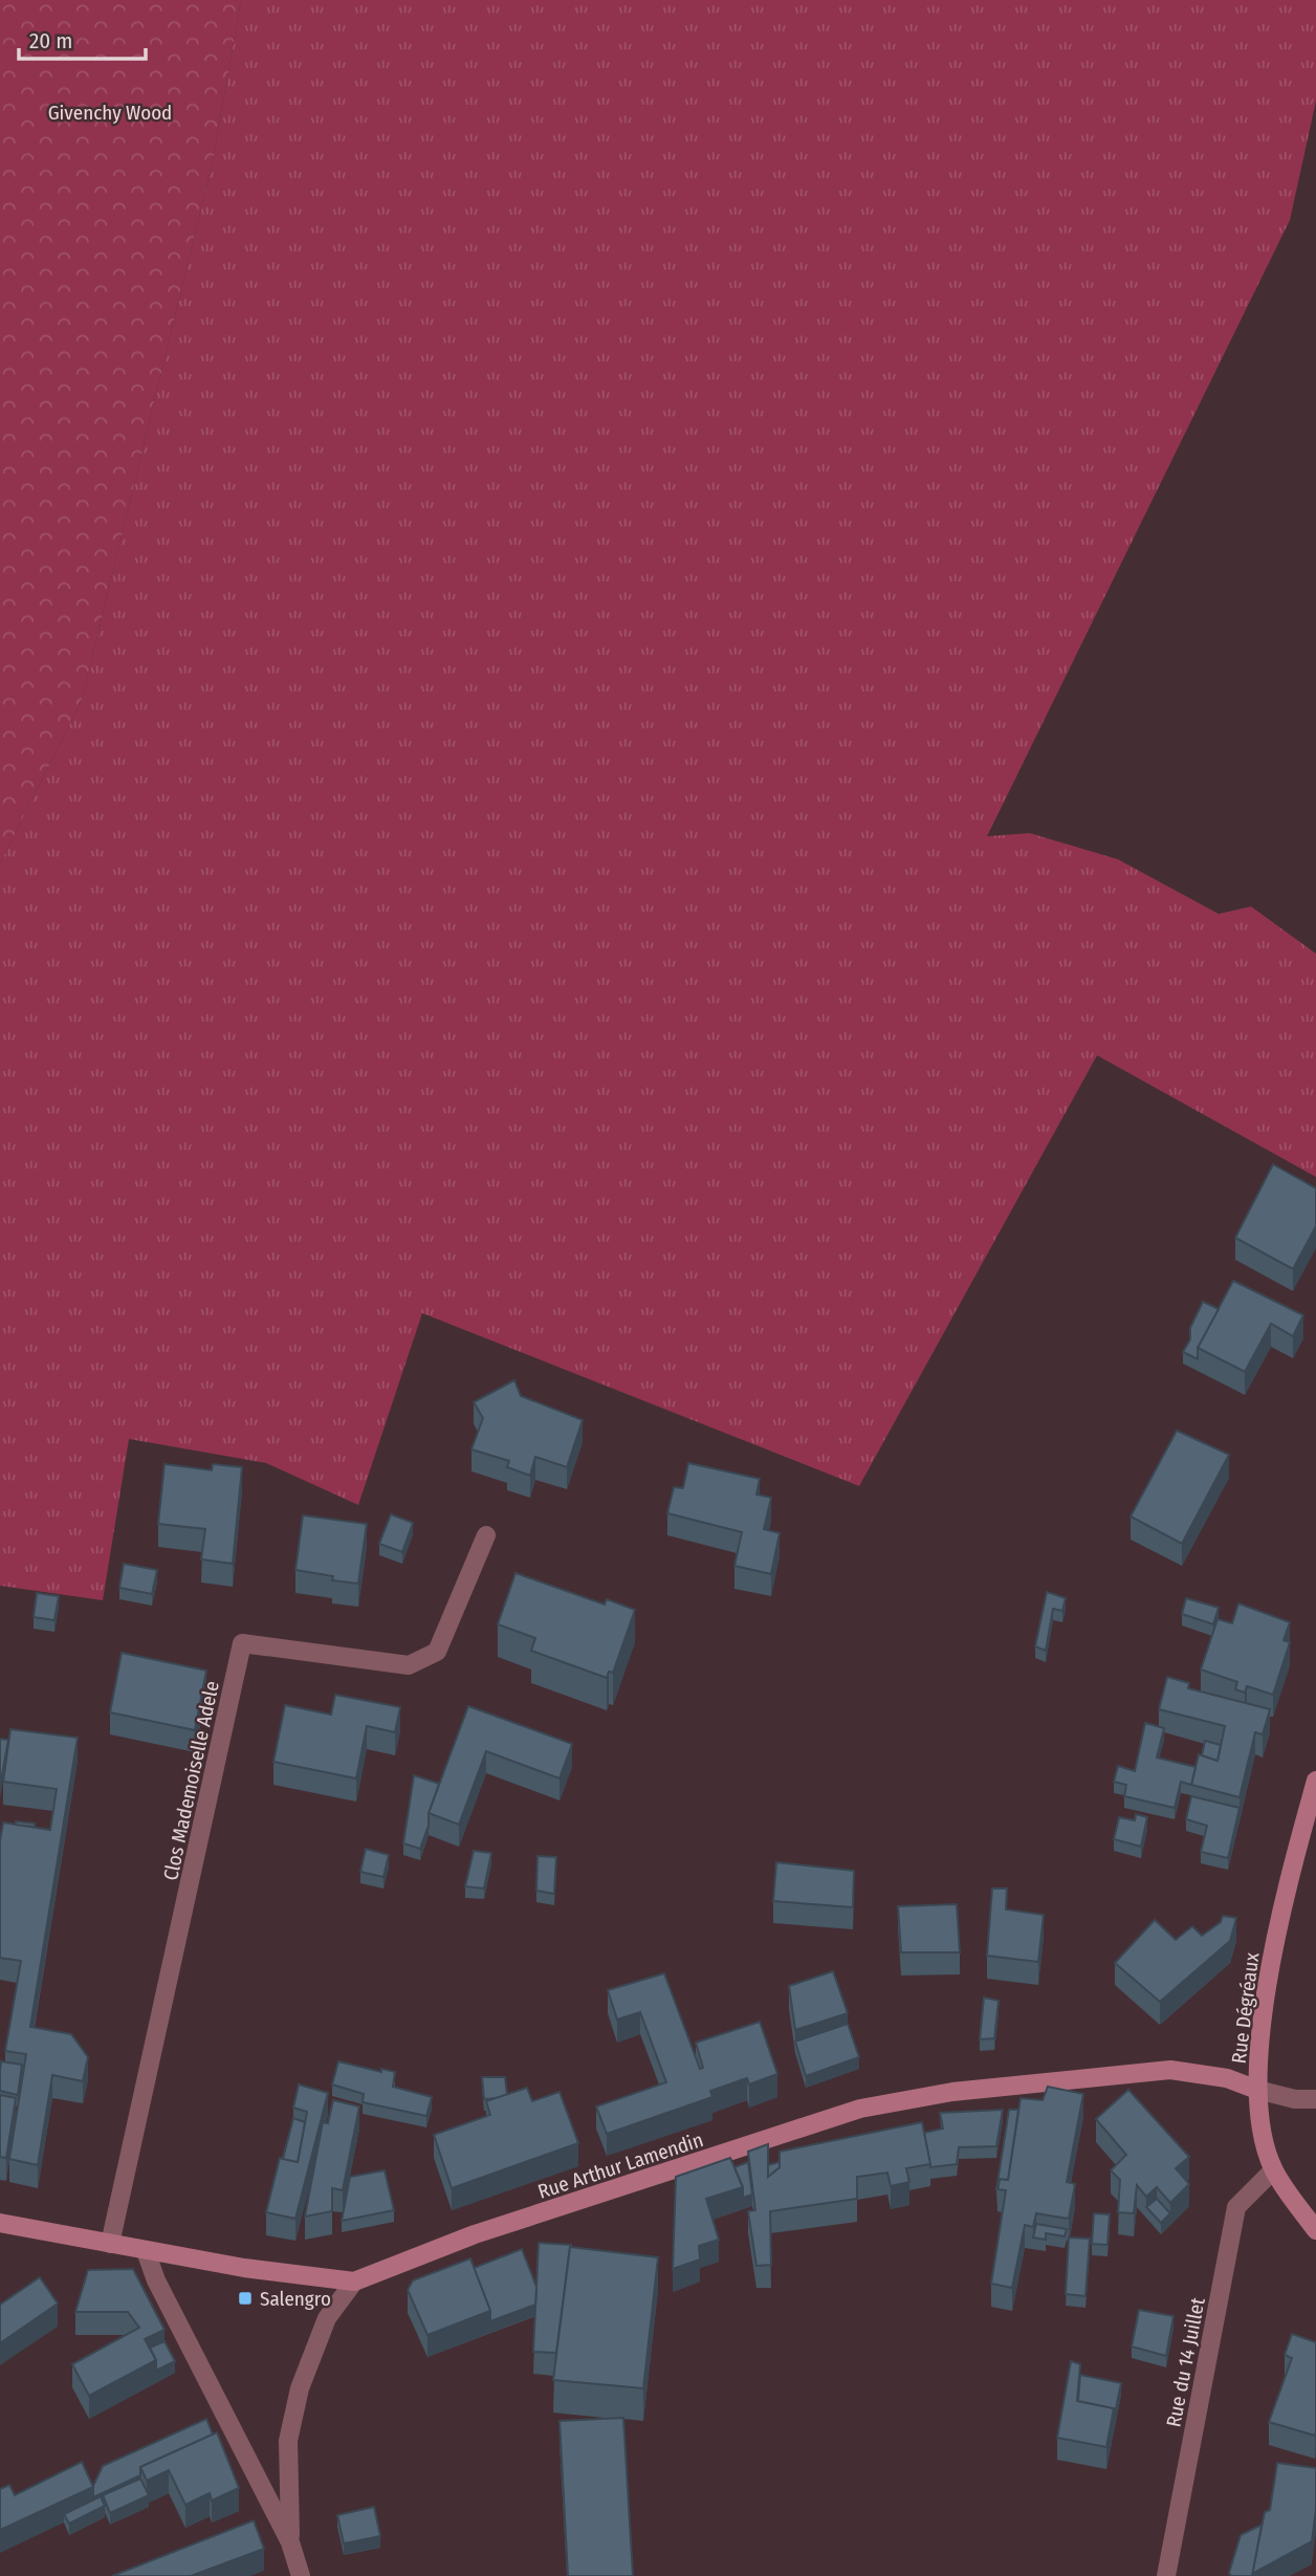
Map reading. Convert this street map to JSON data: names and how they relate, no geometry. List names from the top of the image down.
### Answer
{
  "streets": {
    "street": [
      "Clos Mademoiselle Adele",
      "Rue Dégréaux",
      "Rue Arthur Lamendin",
      "Rue du 14 Juillet"
    ]
  },
  "crossings": [
    ["Clos Mademoiselle Adele", "Rue Arthur Lamendin"],
    ["Rue Dégréaux", "Rue Arthur Lamendin"],
    ["Rue Dégréaux", "Rue du 14 Juillet"]
  ],
  "parks": ["Givenchy Wood"],
  "places": {
    "transit": ["Salengro"]
  },
  "scale_bar": "20 m"
}
